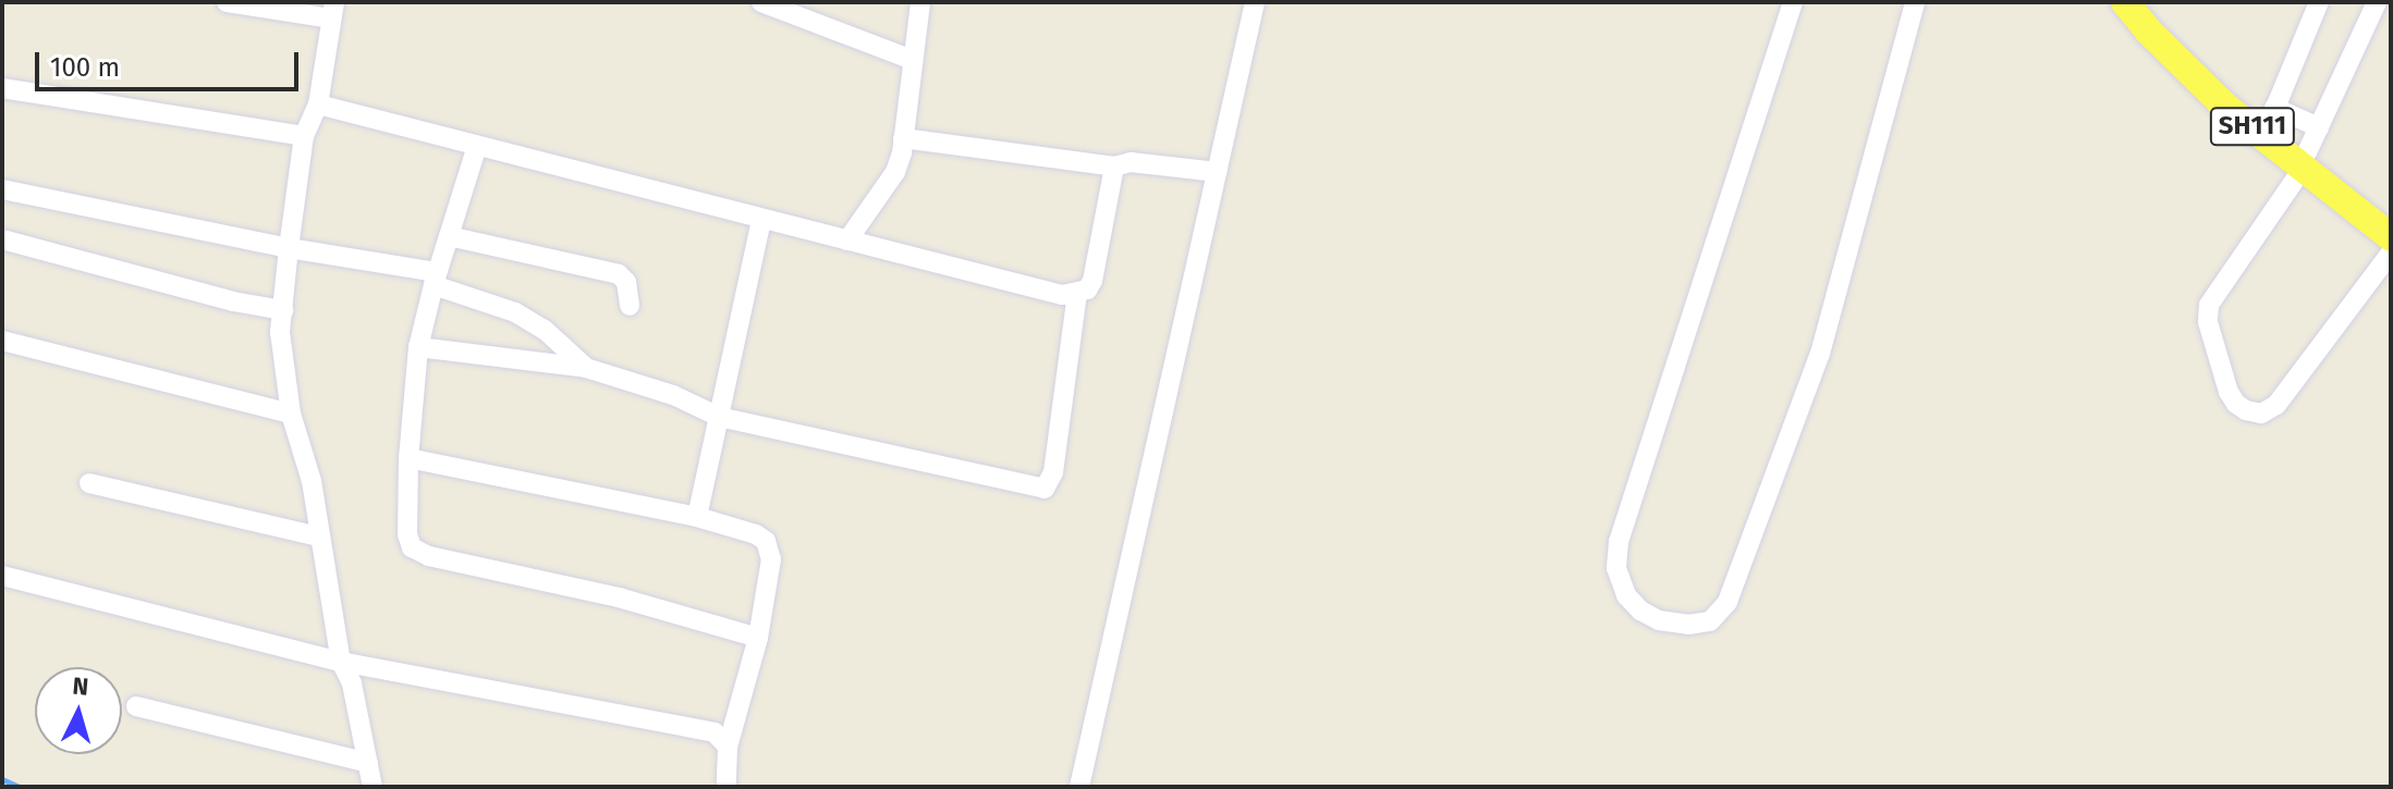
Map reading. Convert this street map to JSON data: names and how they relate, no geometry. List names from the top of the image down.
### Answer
{
  "streets": {
    "main road": ["SH111"]
  },
  "scale_bar": "100 m",
  "north": "top"
}
